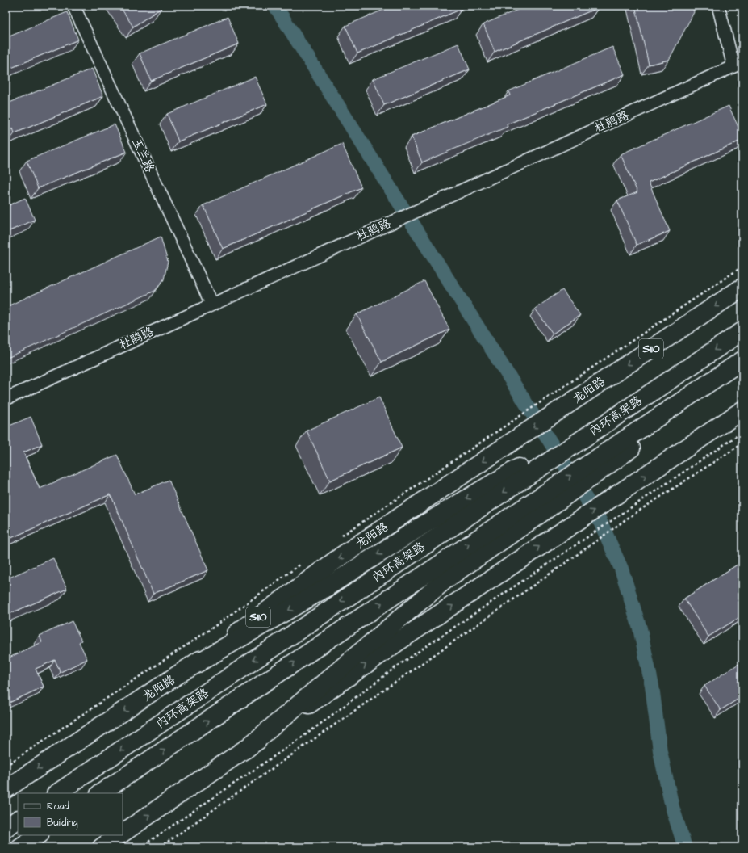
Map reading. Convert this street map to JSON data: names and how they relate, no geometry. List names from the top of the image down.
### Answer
{
  "streets": {
    "main road": ["S110", "龙阳路", "内环高架路"],
    "street": ["杜鹃路", "玉兰路"]
  },
  "crossings": [
    ["杜鹃路", "玉兰路"]
  ],
  "legend": ["Road", "Building"]
}
